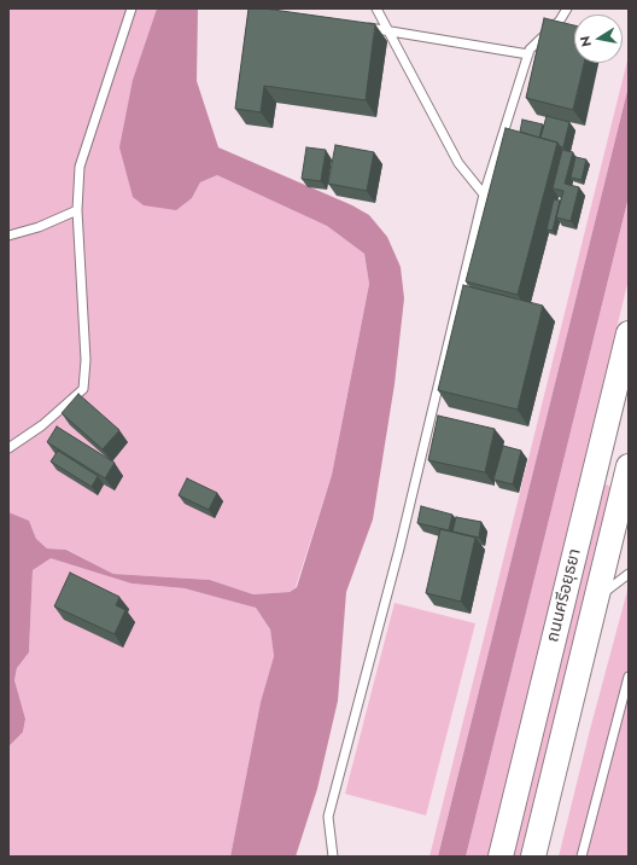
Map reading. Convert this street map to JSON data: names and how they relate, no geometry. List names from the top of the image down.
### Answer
{
  "streets": {
    "main road": ["ถนนศรีอยุธยา"]
  },
  "north": "left"
}
